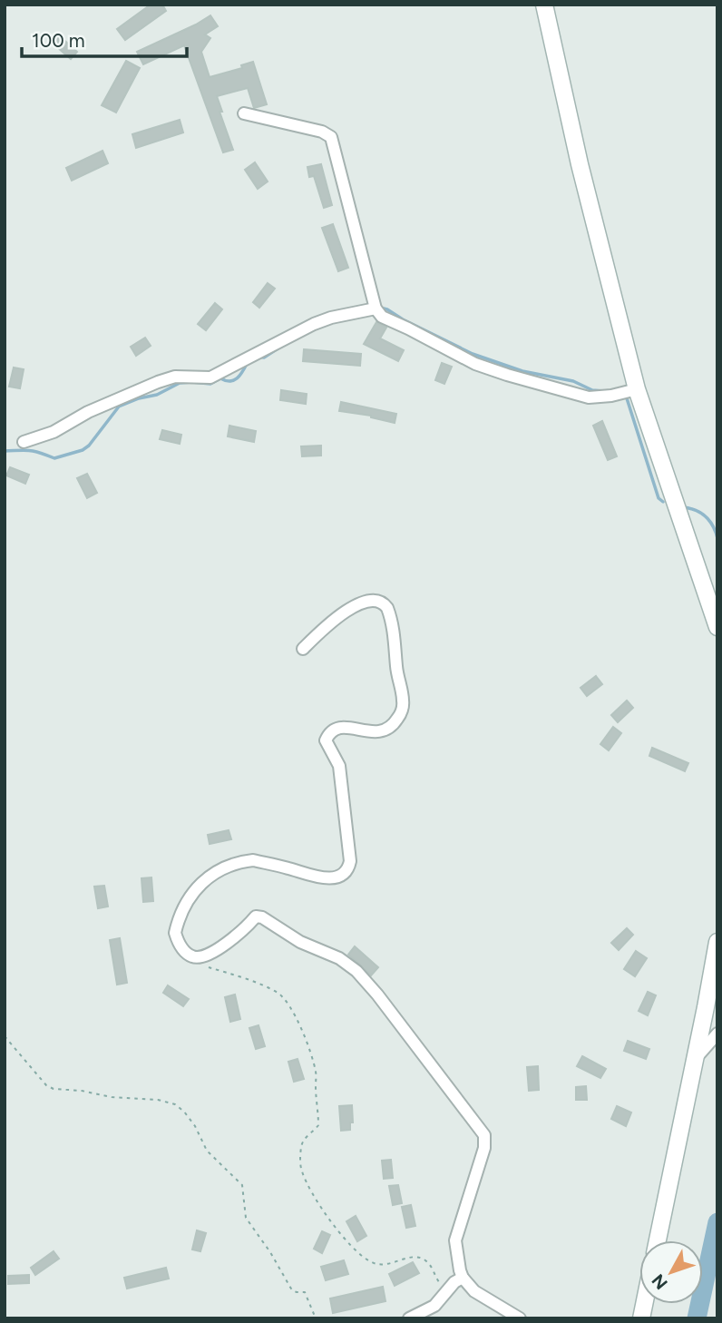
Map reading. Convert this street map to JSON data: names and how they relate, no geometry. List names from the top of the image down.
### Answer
{
  "scale_bar": "100 m",
  "north": "bottom left"
}
